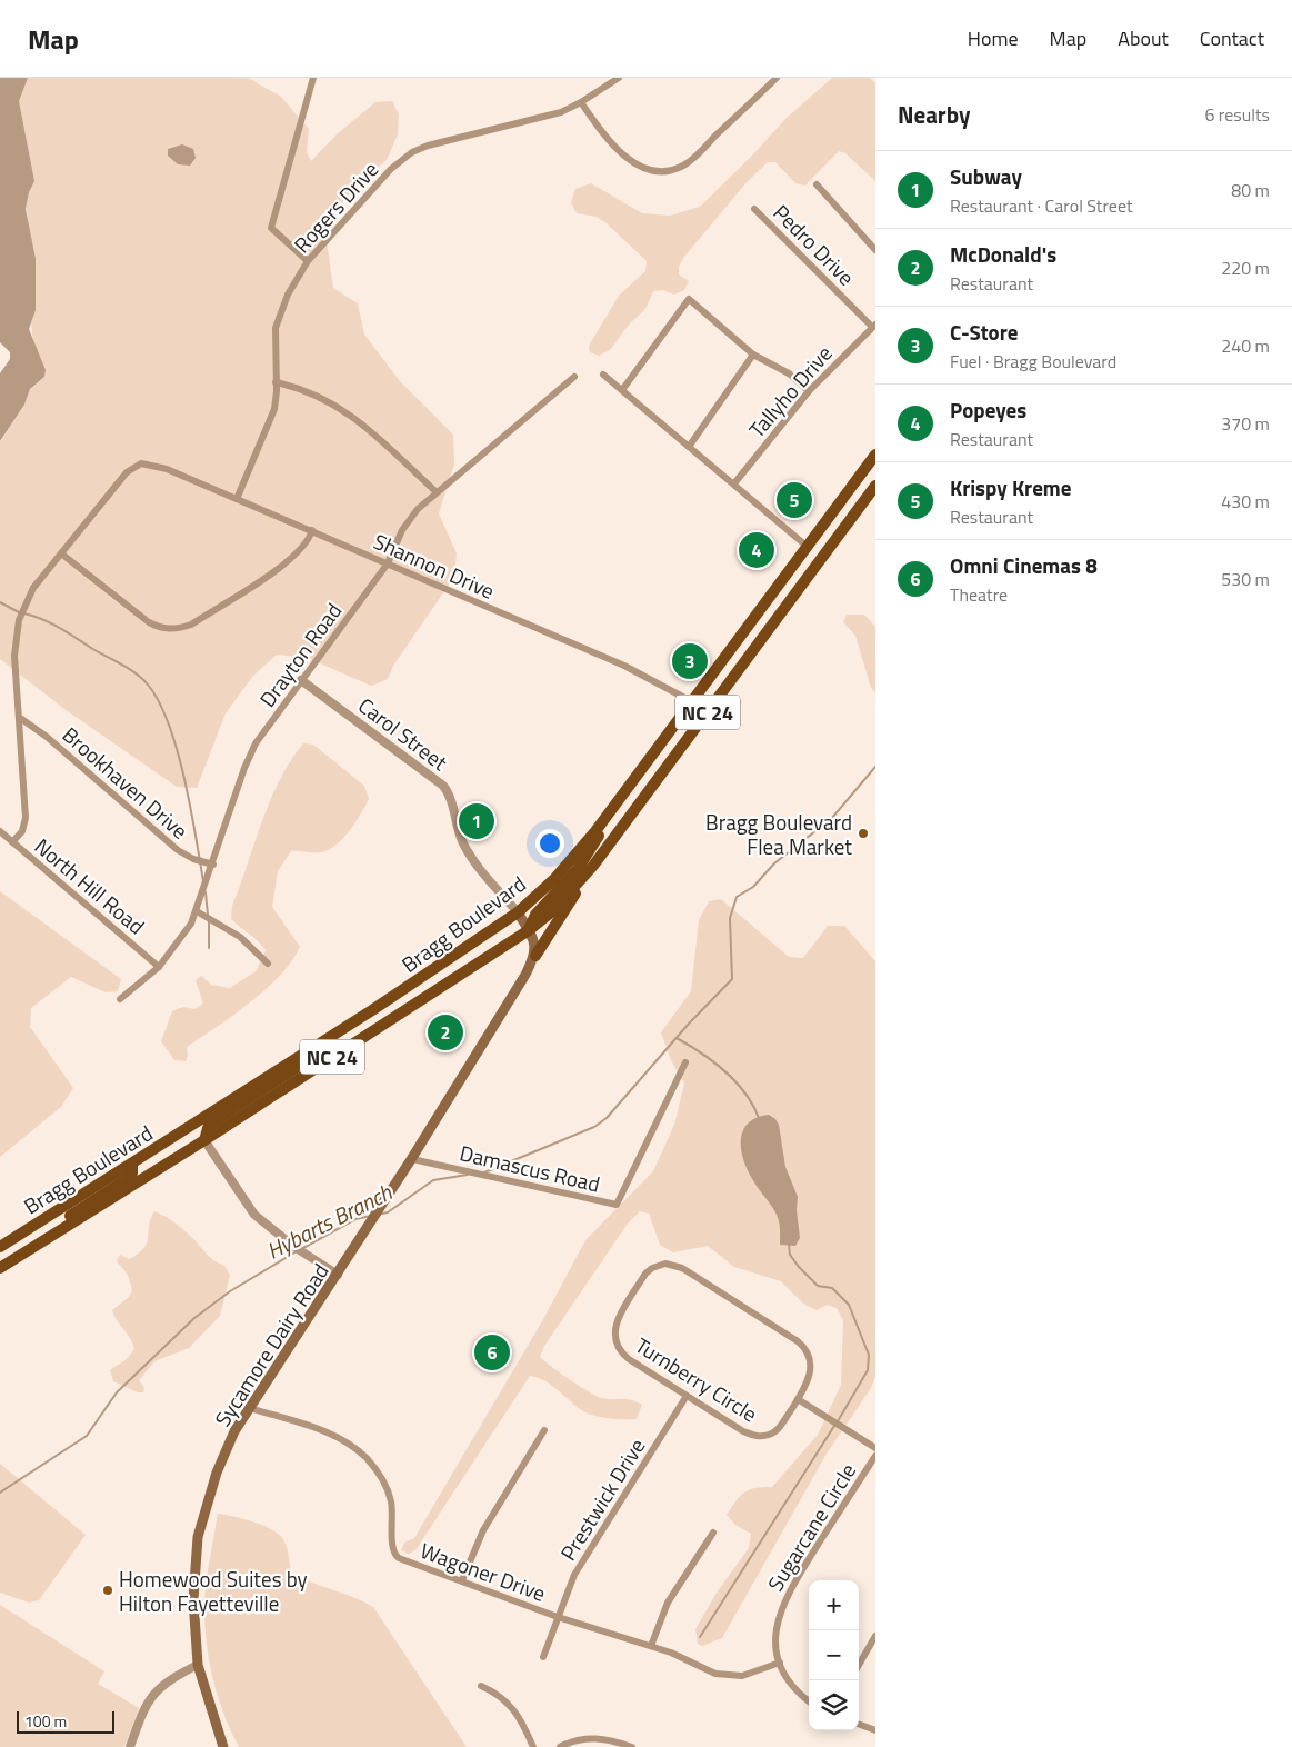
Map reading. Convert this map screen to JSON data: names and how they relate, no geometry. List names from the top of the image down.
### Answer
{
  "streets": {
    "main road": ["NC 24", "Bragg Boulevard", "Sycamore Dairy Road"],
    "street": [
      "Rogers Drive",
      "Pedro Drive",
      "Tallyho Drive",
      "Shannon Drive",
      "Drayton Road",
      "Carol Street",
      "Brookhaven Drive",
      "North Hill Road",
      "Damascus Road",
      "Turnberry Circle",
      "Prestwick Drive",
      "Sugarcane Circle",
      "Wagoner Drive"
    ]
  },
  "crossings": [
    ["Rogers Drive", "Shannon Drive"],
    ["Pedro Drive", "Tallyho Drive"],
    ["Shannon Drive", "Drayton Road"],
    ["Shannon Drive", "Bragg Boulevard"],
    ["Drayton Road", "Carol Street"],
    ["Drayton Road", "Brookhaven Drive"],
    ["Drayton Road", "North Hill Road"],
    ["Carol Street", "Bragg Boulevard"],
    ["Damascus Road", "Sycamore Dairy Road"],
    ["Sycamore Dairy Road", "Wagoner Drive"],
    ["Turnberry Circle", "Prestwick Drive"],
    ["Prestwick Drive", "Wagoner Drive"],
    ["Sugarcane Circle", "Wagoner Drive"]
  ],
  "water": ["Hybarts Branch"],
  "places": ["Bragg Boulevard Flea Market", "Homewood Suites by Hilton Fayetteville"],
  "scale_bar": "100 m",
  "page": {
    "header": "Map",
    "nav": [
      "Home",
      "Map",
      "About",
      "Contact"
    ],
    "heading": ["Nearby", "6 results"],
    "list": [
      {
        "mark": "1",
        "name": "Subway",
        "note": "Restaurant · Carol Street",
        "value": "80 m"
      },
      {
        "mark": "2",
        "name": "McDonald's",
        "note": "Restaurant",
        "value": "220 m"
      },
      {
        "mark": "3",
        "name": "C-Store",
        "note": "Fuel · Bragg Boulevard",
        "value": "240 m"
      },
      {
        "mark": "4",
        "name": "Popeyes",
        "note": "Restaurant",
        "value": "370 m"
      },
      {
        "mark": "5",
        "name": "Krispy Kreme",
        "note": "Restaurant",
        "value": "430 m"
      },
      {
        "mark": "6",
        "name": "Omni Cinemas 8",
        "note": "Theatre",
        "value": "530 m"
      }
    ],
    "pins": [
      "5",
      "4",
      "3",
      "1",
      "2",
      "6"
    ],
    "map_buttons": ["+", "−"],
    "scale": "100 m"
  }
}
